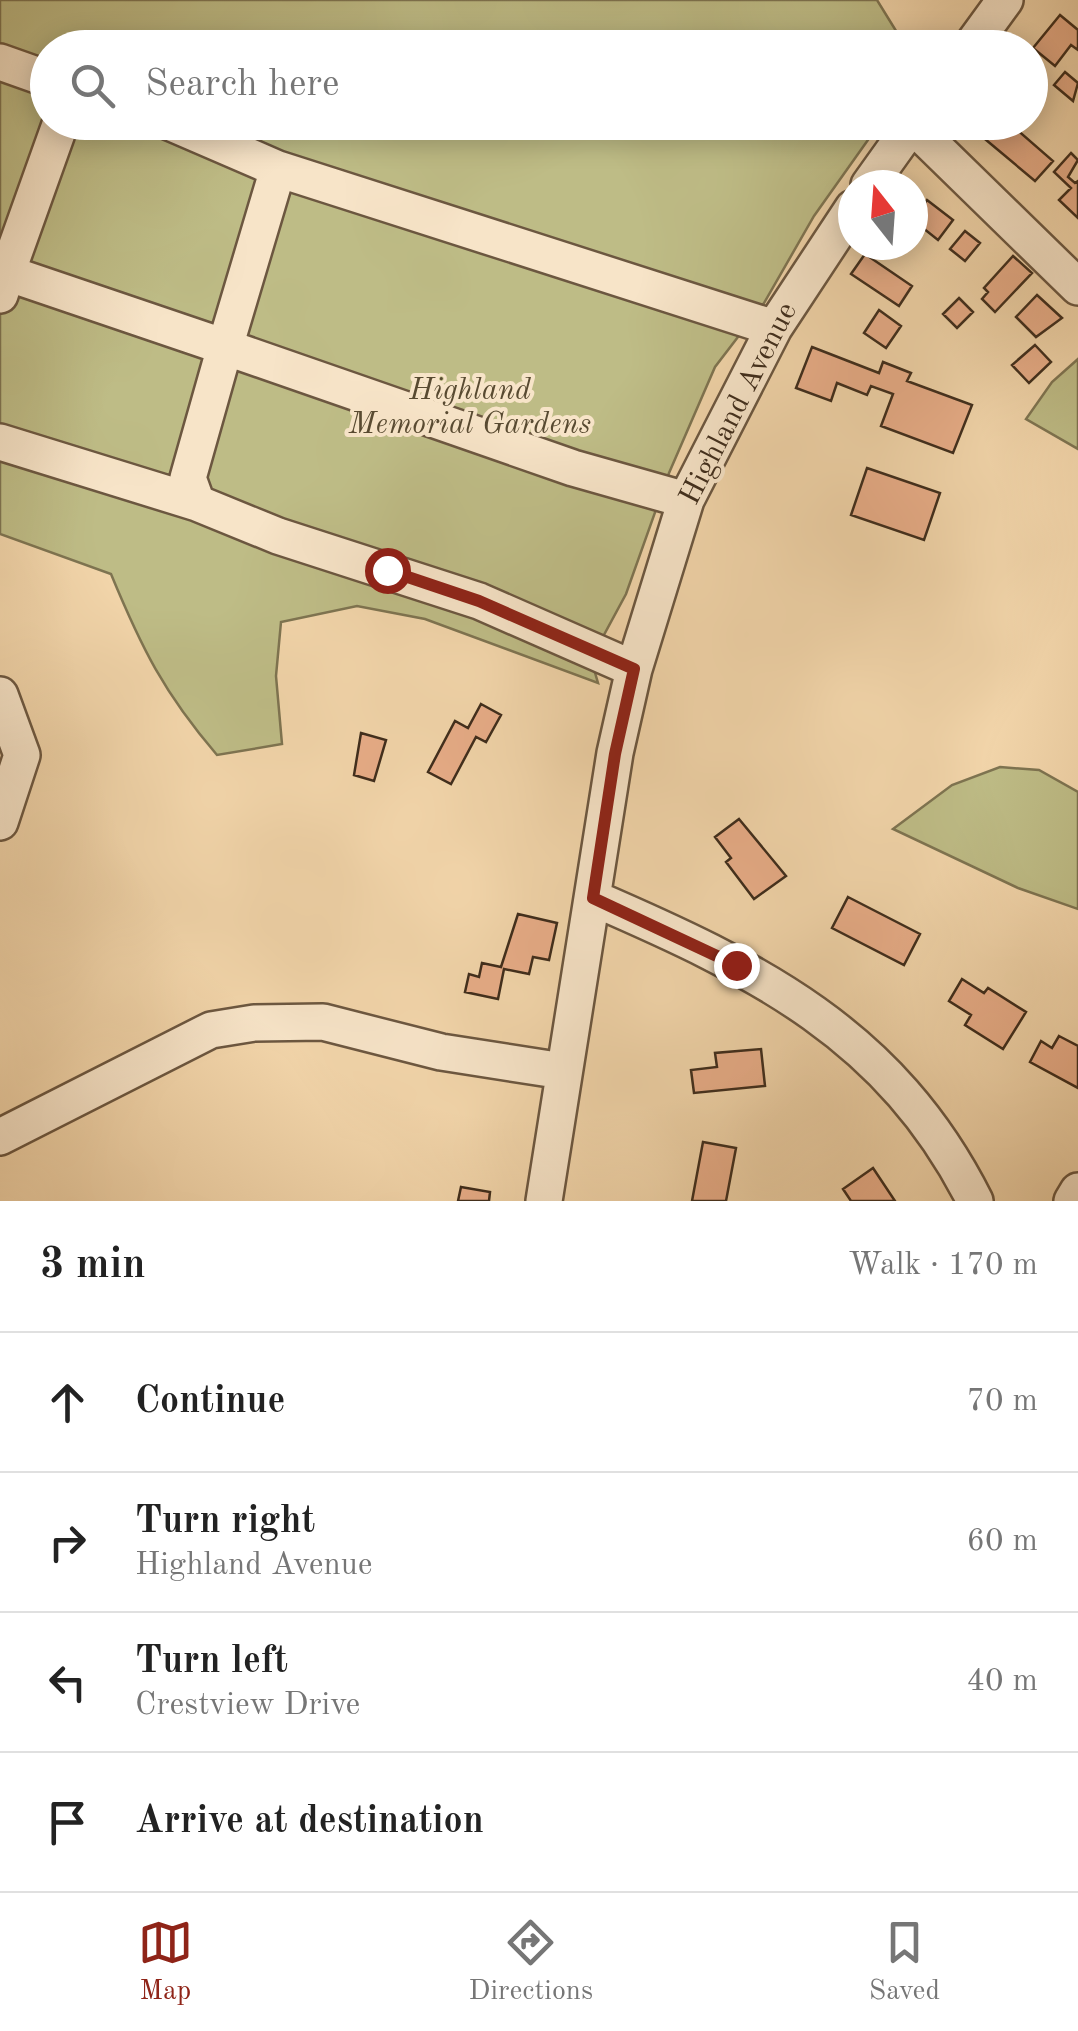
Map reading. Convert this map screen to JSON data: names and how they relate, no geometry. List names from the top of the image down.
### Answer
{
  "streets": {
    "street": ["Highland Avenue"]
  },
  "parks": ["Highland Memorial Gardens"],
  "north": "top",
  "page": {
    "search": "Search here",
    "heading": ["3 min", "Walk · 170 m"],
    "list": [
      ["Continue", "70 m"],
      ["Turn right", "Highland Avenue", "60 m"],
      ["Turn left", "Crestview Drive", "40 m"],
      "Arrive at destination"
    ],
    "nav": ["Map", "Directions", "Saved"]
  }
}
